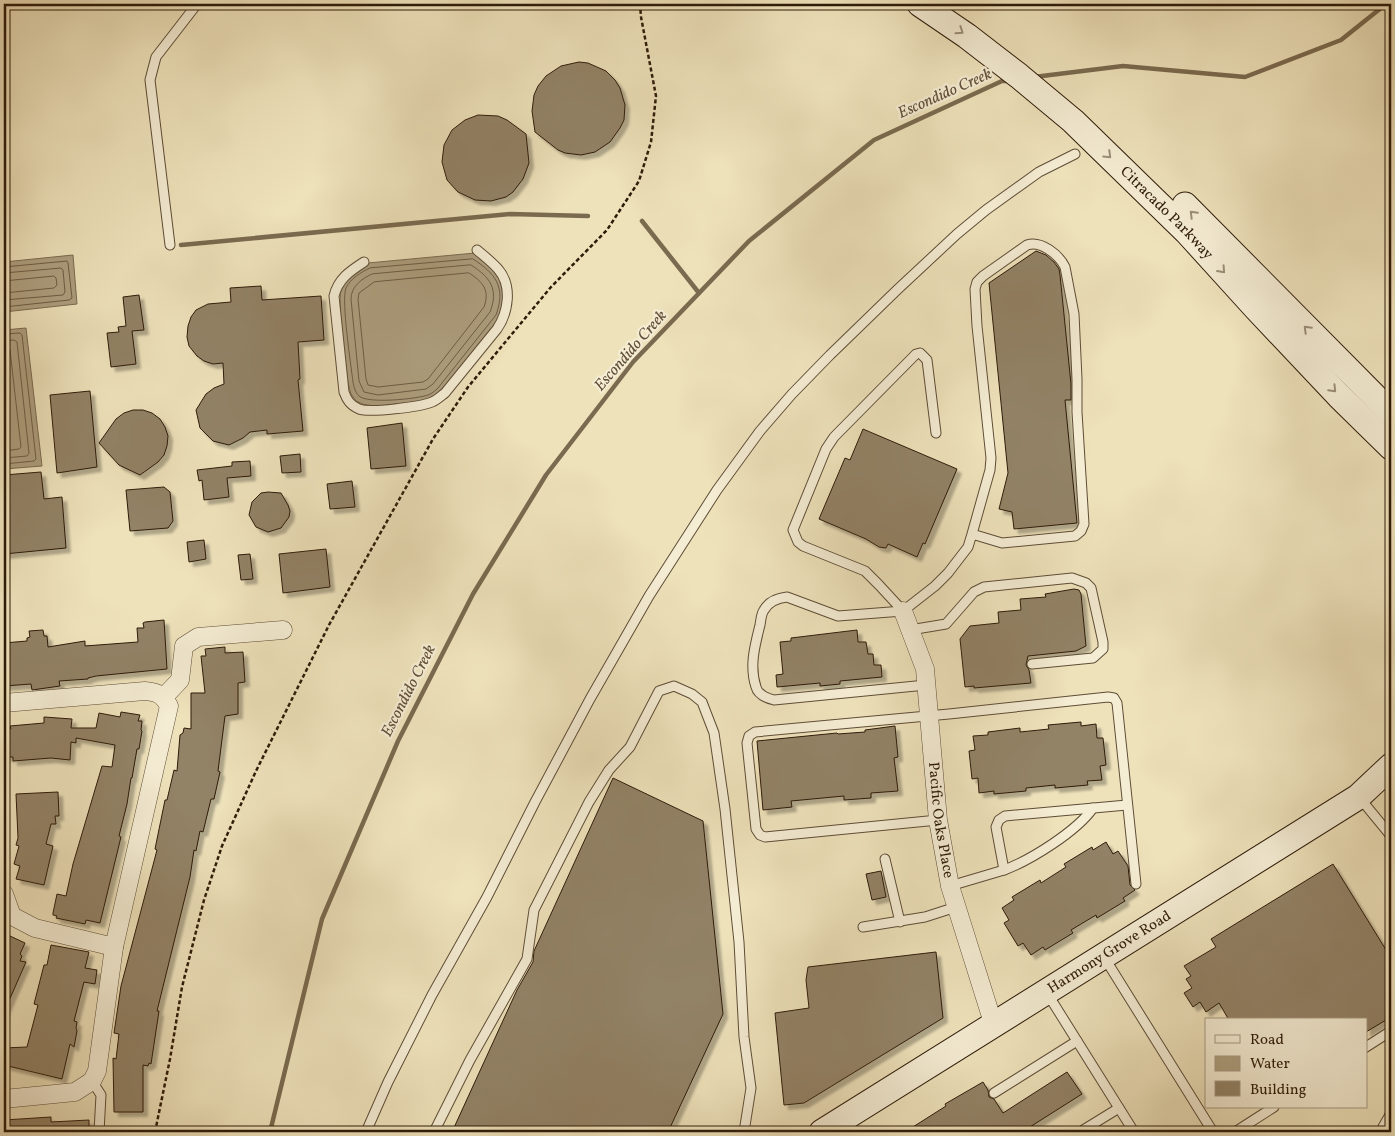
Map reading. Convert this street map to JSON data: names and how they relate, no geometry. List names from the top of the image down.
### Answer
{
  "streets": {
    "main road": ["Citracado Parkway", "Harmony Grove Road"],
    "street": ["Pacific Oaks Place"]
  },
  "crossings": [
    ["Pacific Oaks Place", "Harmony Grove Road"]
  ],
  "water": ["Escondido Creek"],
  "legend": ["Road", "Water", "Building"]
}
